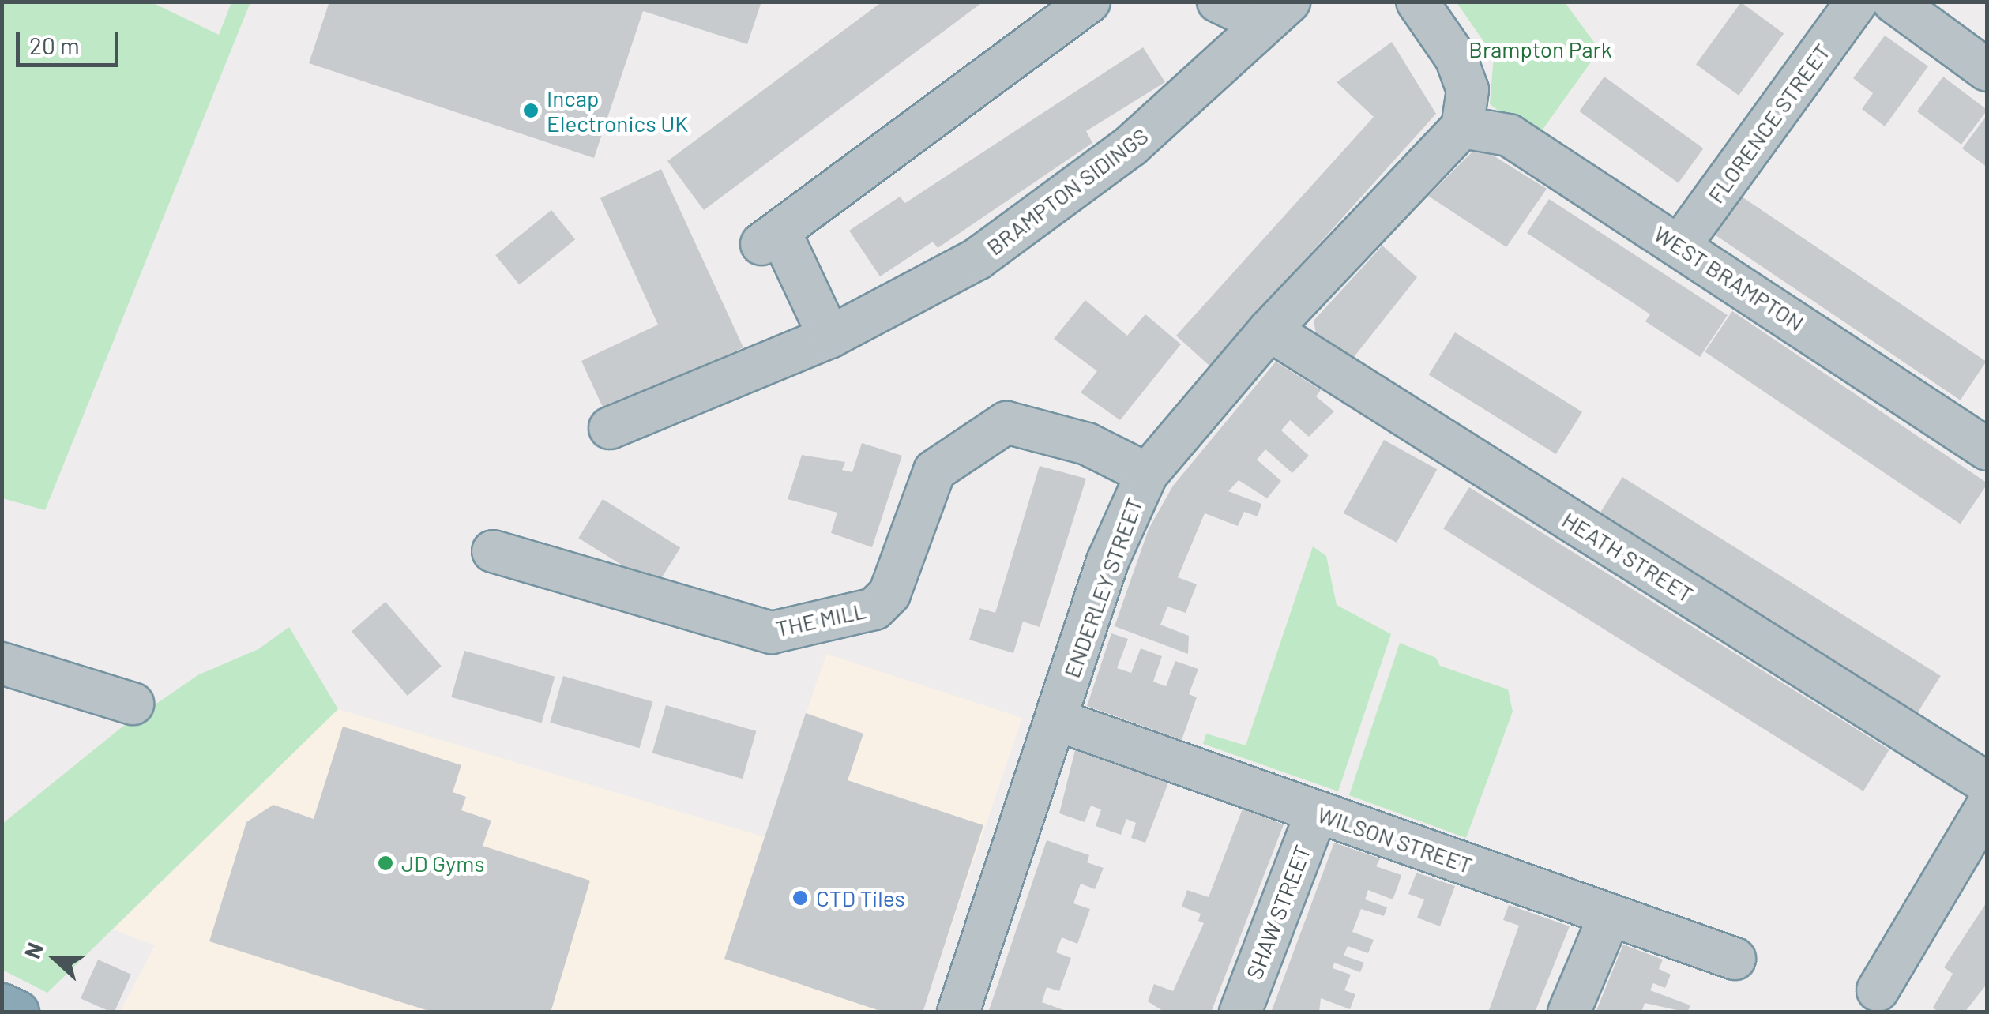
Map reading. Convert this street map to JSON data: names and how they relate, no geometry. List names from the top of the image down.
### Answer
{
  "streets": {
    "street": [
      "FLORENCE STREET",
      "BRAMPTON SIDINGS",
      "WEST BRAMPTON",
      "HEATH STREET",
      "ENDERLEY STREET",
      "THE MILL",
      "WILSON STREET",
      "SHAW STREET"
    ]
  },
  "crossings": [
    ["FLORENCE STREET", "WEST BRAMPTON"],
    ["WEST BRAMPTON", "ENDERLEY STREET"],
    ["HEATH STREET", "ENDERLEY STREET"],
    ["ENDERLEY STREET", "THE MILL"],
    ["ENDERLEY STREET", "WILSON STREET"],
    ["WILSON STREET", "SHAW STREET"]
  ],
  "parks": ["Brampton Park"],
  "places": ["Incap Electronics UK", "JD Gyms", "CTD Tiles"],
  "scale_bar": "20 m",
  "north": "left"
}
